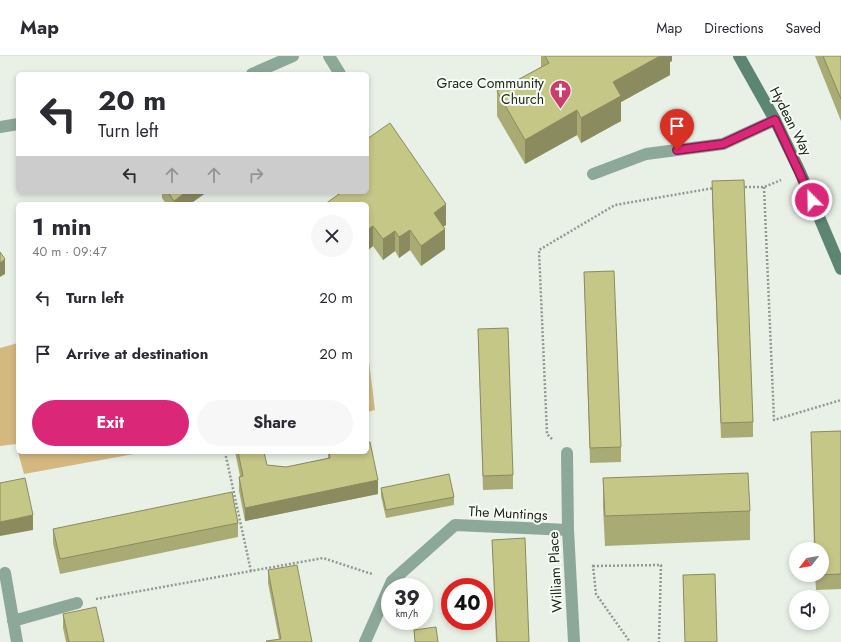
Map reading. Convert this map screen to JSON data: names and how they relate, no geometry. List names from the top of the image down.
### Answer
{
  "streets": {
    "street": ["Hydean Way", "The Muntings", "William Place"]
  },
  "crossings": [
    ["The Muntings", "William Place"]
  ],
  "places": {
    "church": ["Grace Community Church"]
  },
  "north": "bottom left",
  "page": {
    "header": "Map",
    "nav": ["Map", "Directions", "Saved"],
    "turn": ["20 m", "Turn left"],
    "heading": ["1 min", "40 m · 09:47"],
    "list": [
      {
        "name": "Turn left",
        "value": "20 m"
      },
      {
        "name": "Arrive at destination",
        "value": "20 m"
      }
    ],
    "buttons": ["Exit", "Share"],
    "speed": "39 km/h",
    "limit": "40"
  }
}
